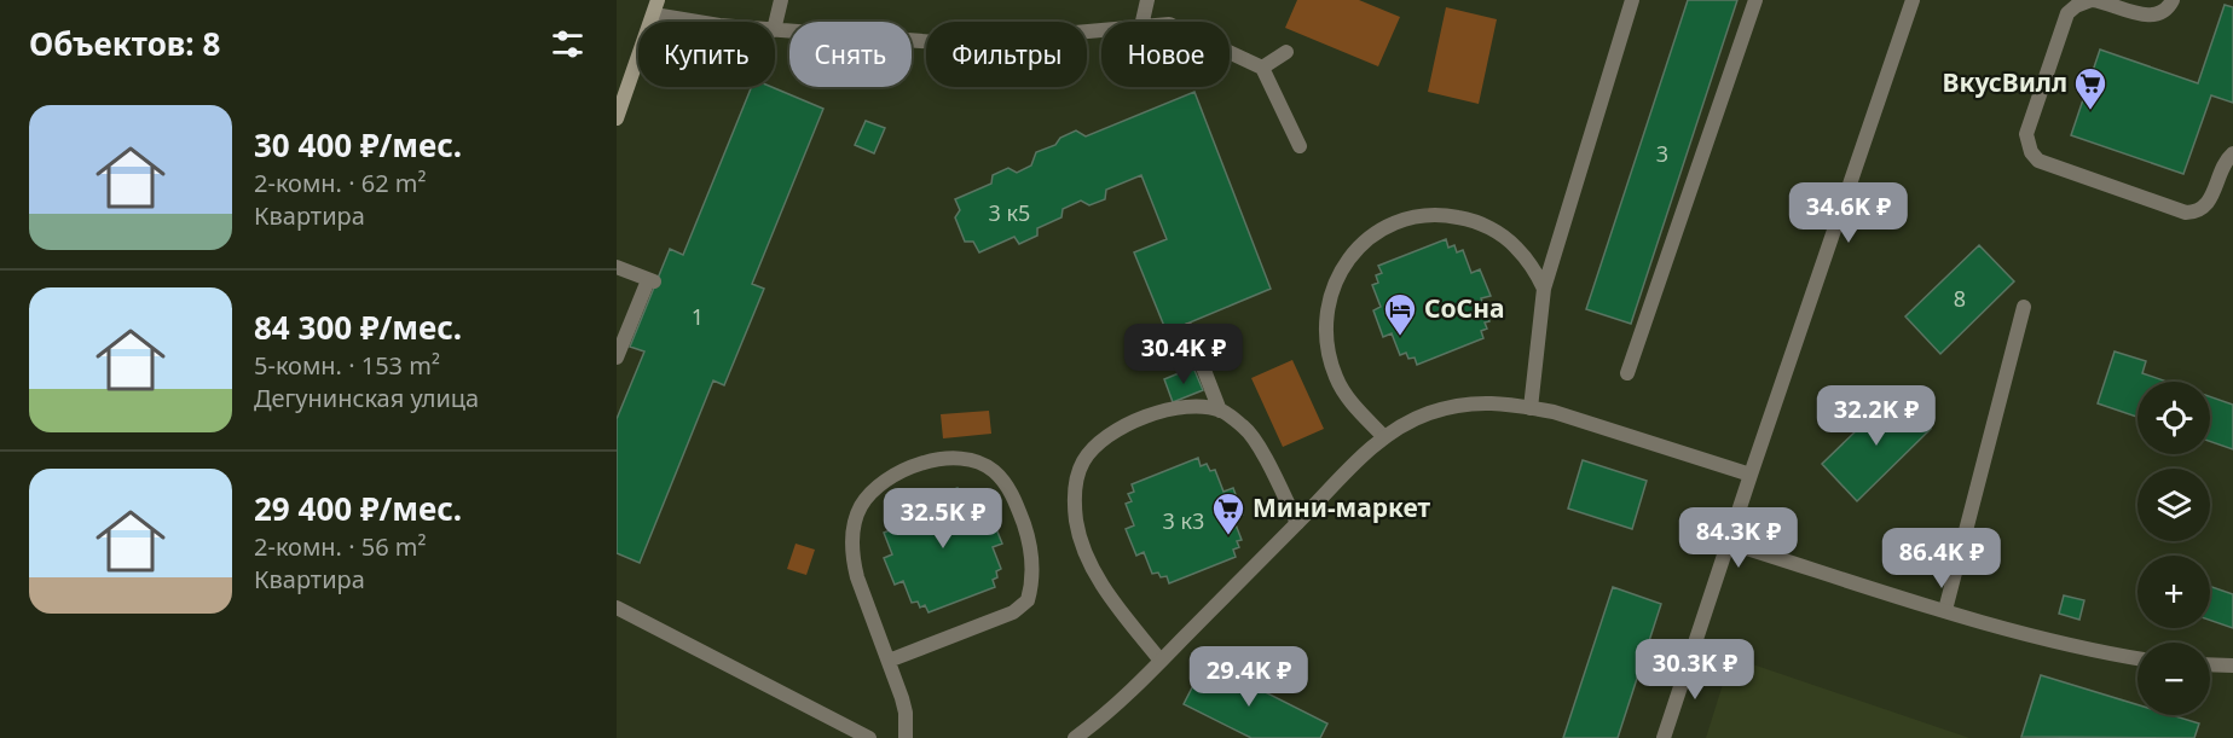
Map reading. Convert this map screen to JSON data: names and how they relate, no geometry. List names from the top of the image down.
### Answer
{
  "places": {
    "supermarket": ["ВкусВилл", "Мини-маркет"],
    "hotel": ["СоСна"]
  },
  "house_numbers": [
    "3",
    "3 к5",
    "8",
    "1",
    "3 к3"
  ],
  "page": {
    "heading": "Объектов: 8",
    "chip": [
      "Купить",
      "Снять",
      "Фильтры",
      "Новое"
    ],
    "list": [
      {
        "name": "30 400 ₽/мес.",
        "note": "2-комн. · 62 m² · Квартира"
      },
      {
        "name": "84 300 ₽/мес.",
        "note": "5-комн. · 153 m² · Дегунинская улица"
      },
      {
        "name": "29 400 ₽/мес.",
        "note": "2-комн. · 56 m² · Квартира"
      }
    ],
    "price": [
      "34.6K ₽",
      "30.4K ₽",
      "32.2K ₽",
      "32.5K ₽",
      "84.3K ₽",
      "86.4K ₽",
      "30.3K ₽",
      "29.4K ₽"
    ],
    "map_buttons": ["+", "−"]
  }
}
